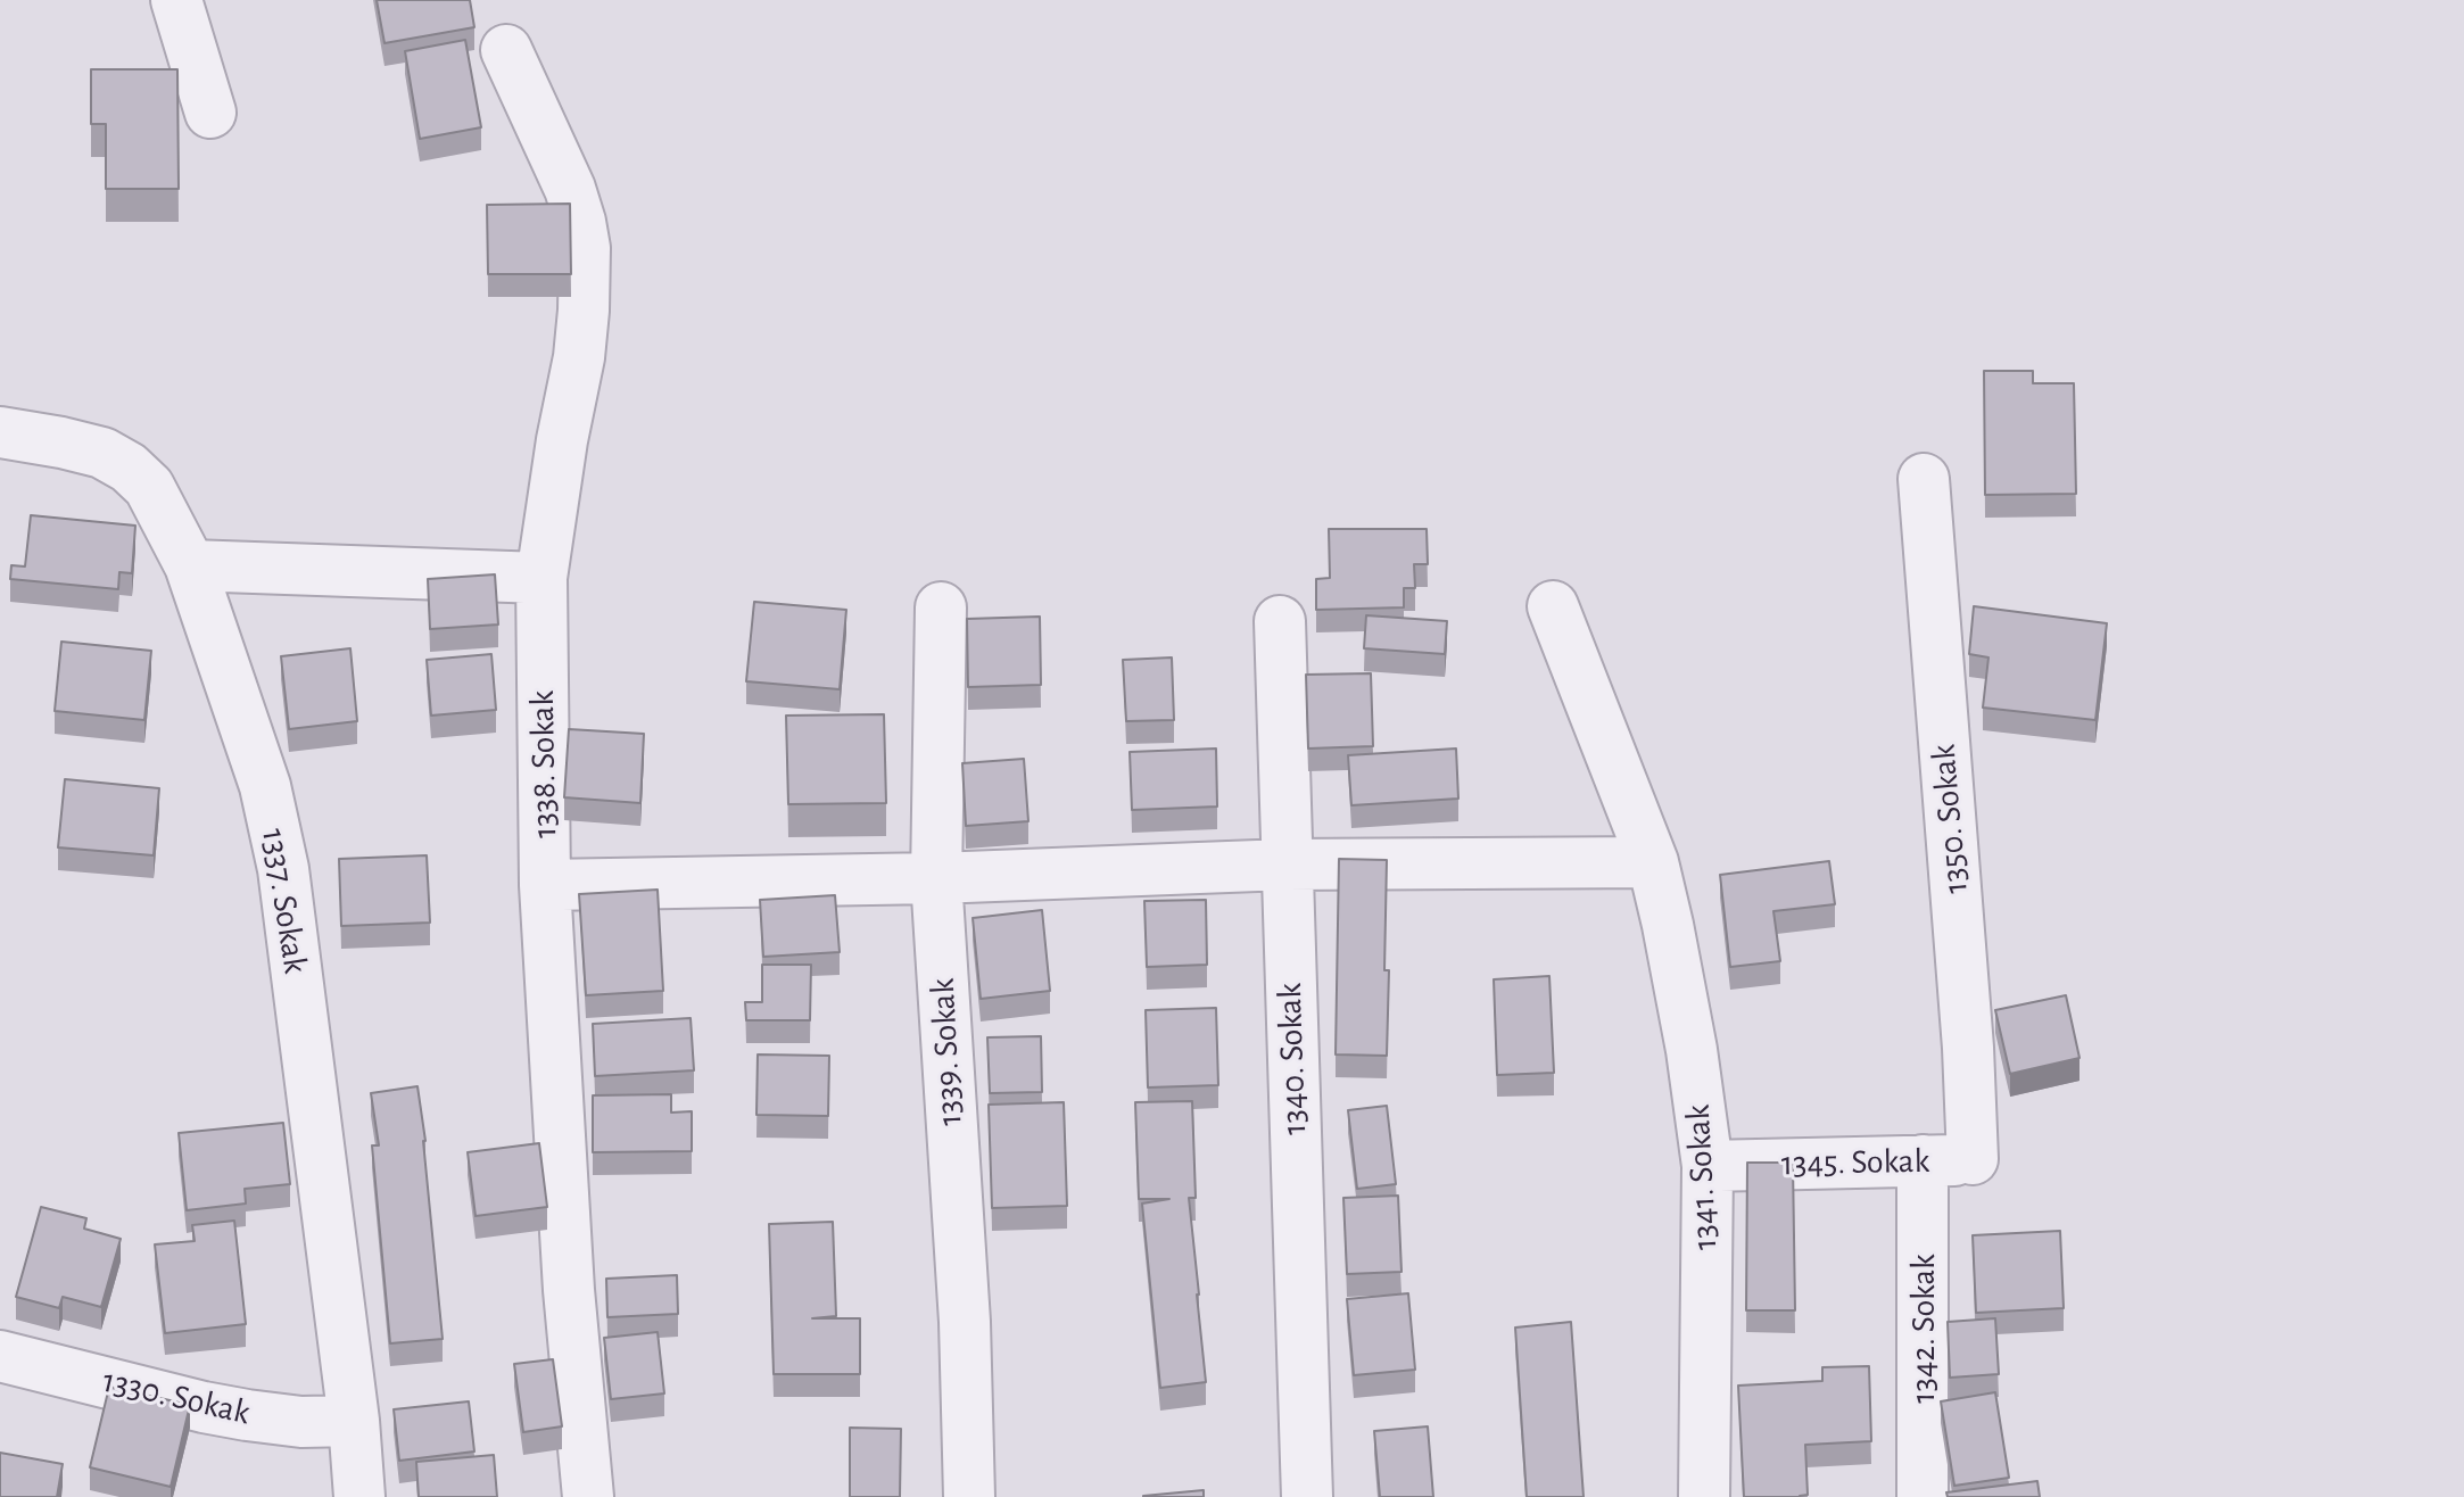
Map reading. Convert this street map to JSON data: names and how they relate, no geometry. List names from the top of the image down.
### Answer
{
  "streets": {
    "street": [
      "1338. Sokak",
      "1350. Sokak",
      "1337. Sokak",
      "1339. Sokak",
      "1340. Sokak",
      "1345. Sokak",
      "1341. Sokak",
      "1342. Sokak",
      "1330. Sokak"
    ]
  },
  "crossings": [
    ["1350. Sokak", "1345. Sokak"],
    ["1337. Sokak", "1330. Sokak"],
    ["1345. Sokak", "1341. Sokak"],
    ["1345. Sokak", "1342. Sokak"]
  ]
}
